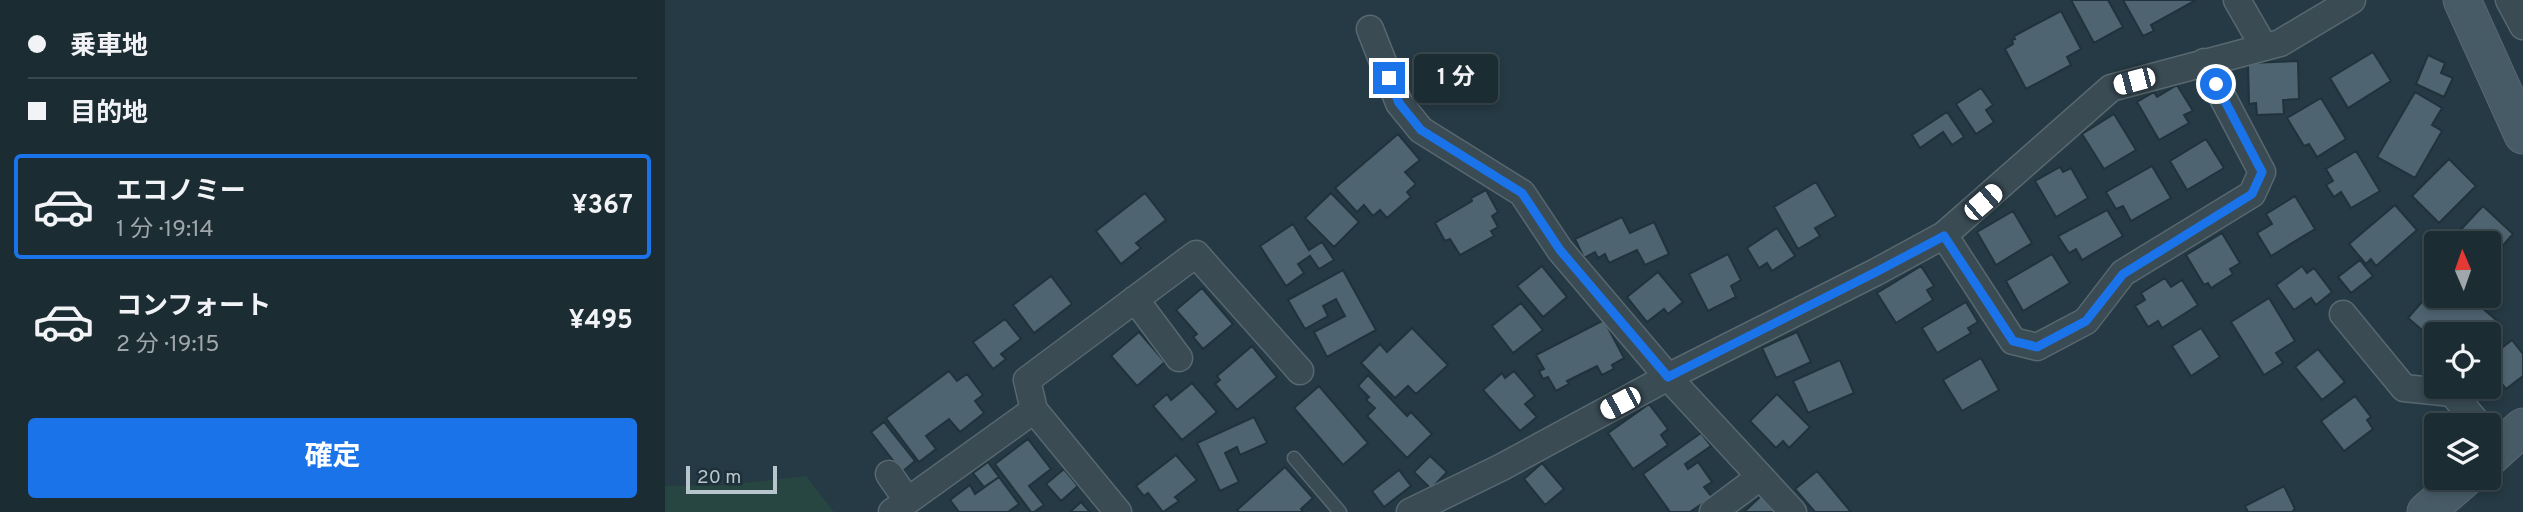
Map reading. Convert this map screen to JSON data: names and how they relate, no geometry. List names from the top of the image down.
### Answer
{
  "scale_bar": "20 m",
  "north": "top",
  "page": {
    "banner": ["乗車地", "目的地"],
    "bubble": "1 分",
    "list": [
      {
        "name": "エコノミー",
        "note": "1 分 · 19:14",
        "value": "¥367"
      },
      {
        "name": "コンフォート",
        "note": "2 分 · 19:15",
        "value": "¥495"
      }
    ],
    "buttons": "確定",
    "scale": "20 m"
  }
}
